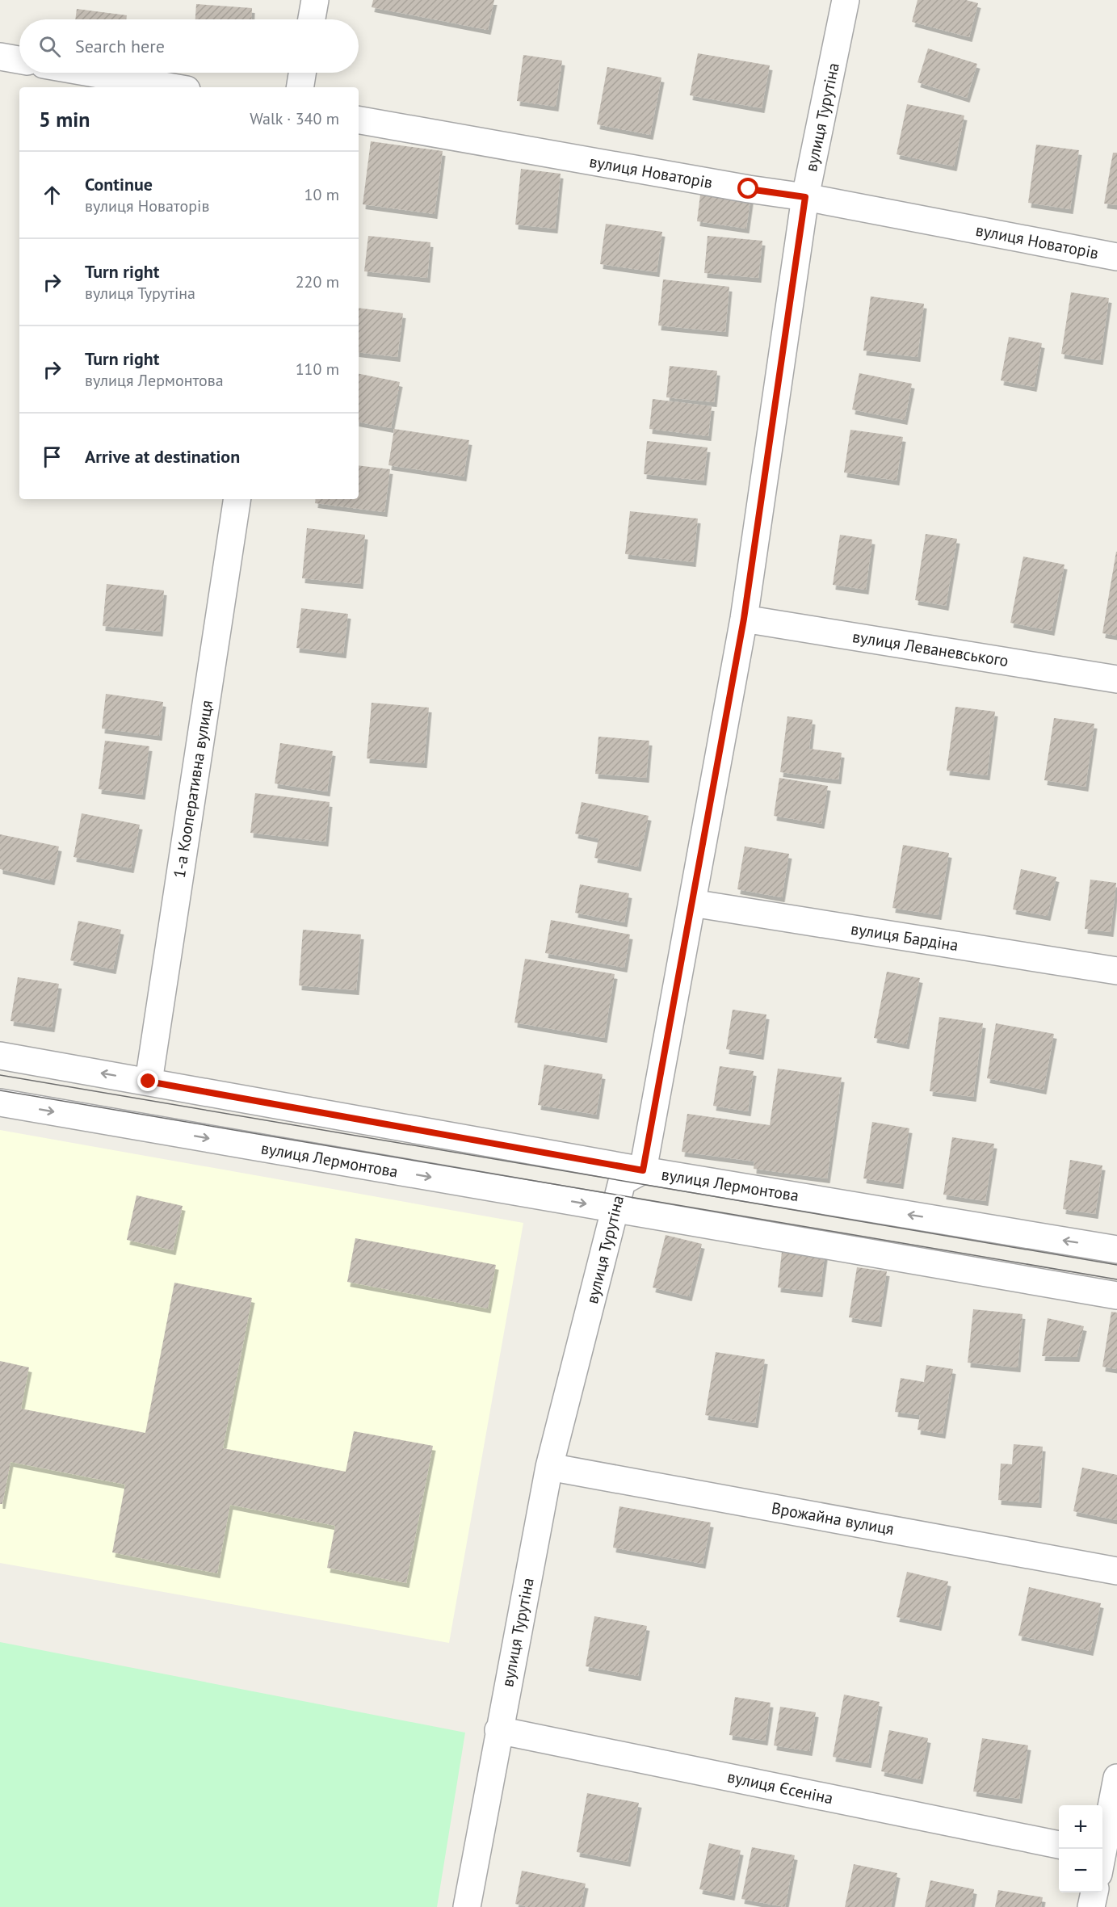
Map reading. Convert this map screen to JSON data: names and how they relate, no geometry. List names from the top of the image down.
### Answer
{
  "streets": {
    "street": [
      "вулиця Турутіна",
      "вулиця Новаторів",
      "вулиця Леваневського",
      "1-а Кооперативна вулиця",
      "вулиця Бардіна",
      "вулиця Лермонтова",
      "Врожайна вулиця",
      "вулиця Єсеніна"
    ]
  },
  "crossings": [
    ["вулиця Турутіна", "вулиця Новаторів"],
    ["вулиця Турутіна", "вулиця Леваневського"],
    ["вулиця Турутіна", "вулиця Бардіна"],
    ["вулиця Турутіна", "вулиця Лермонтова"],
    ["вулиця Турутіна", "Врожайна вулиця"],
    ["вулиця Турутіна", "вулиця Єсеніна"],
    ["1-а Кооперативна вулиця", "вулиця Лермонтова"]
  ],
  "page": {
    "search": "Search here",
    "heading": ["5 min", "Walk · 340 m"],
    "list": [
      ["Continue", "вулиця Новаторів", "10 m"],
      ["Turn right", "вулиця Турутіна", "220 m"],
      ["Turn right", "вулиця Лермонтова", "110 m"],
      "Arrive at destination"
    ],
    "map_buttons": ["+", "−"]
  }
}
